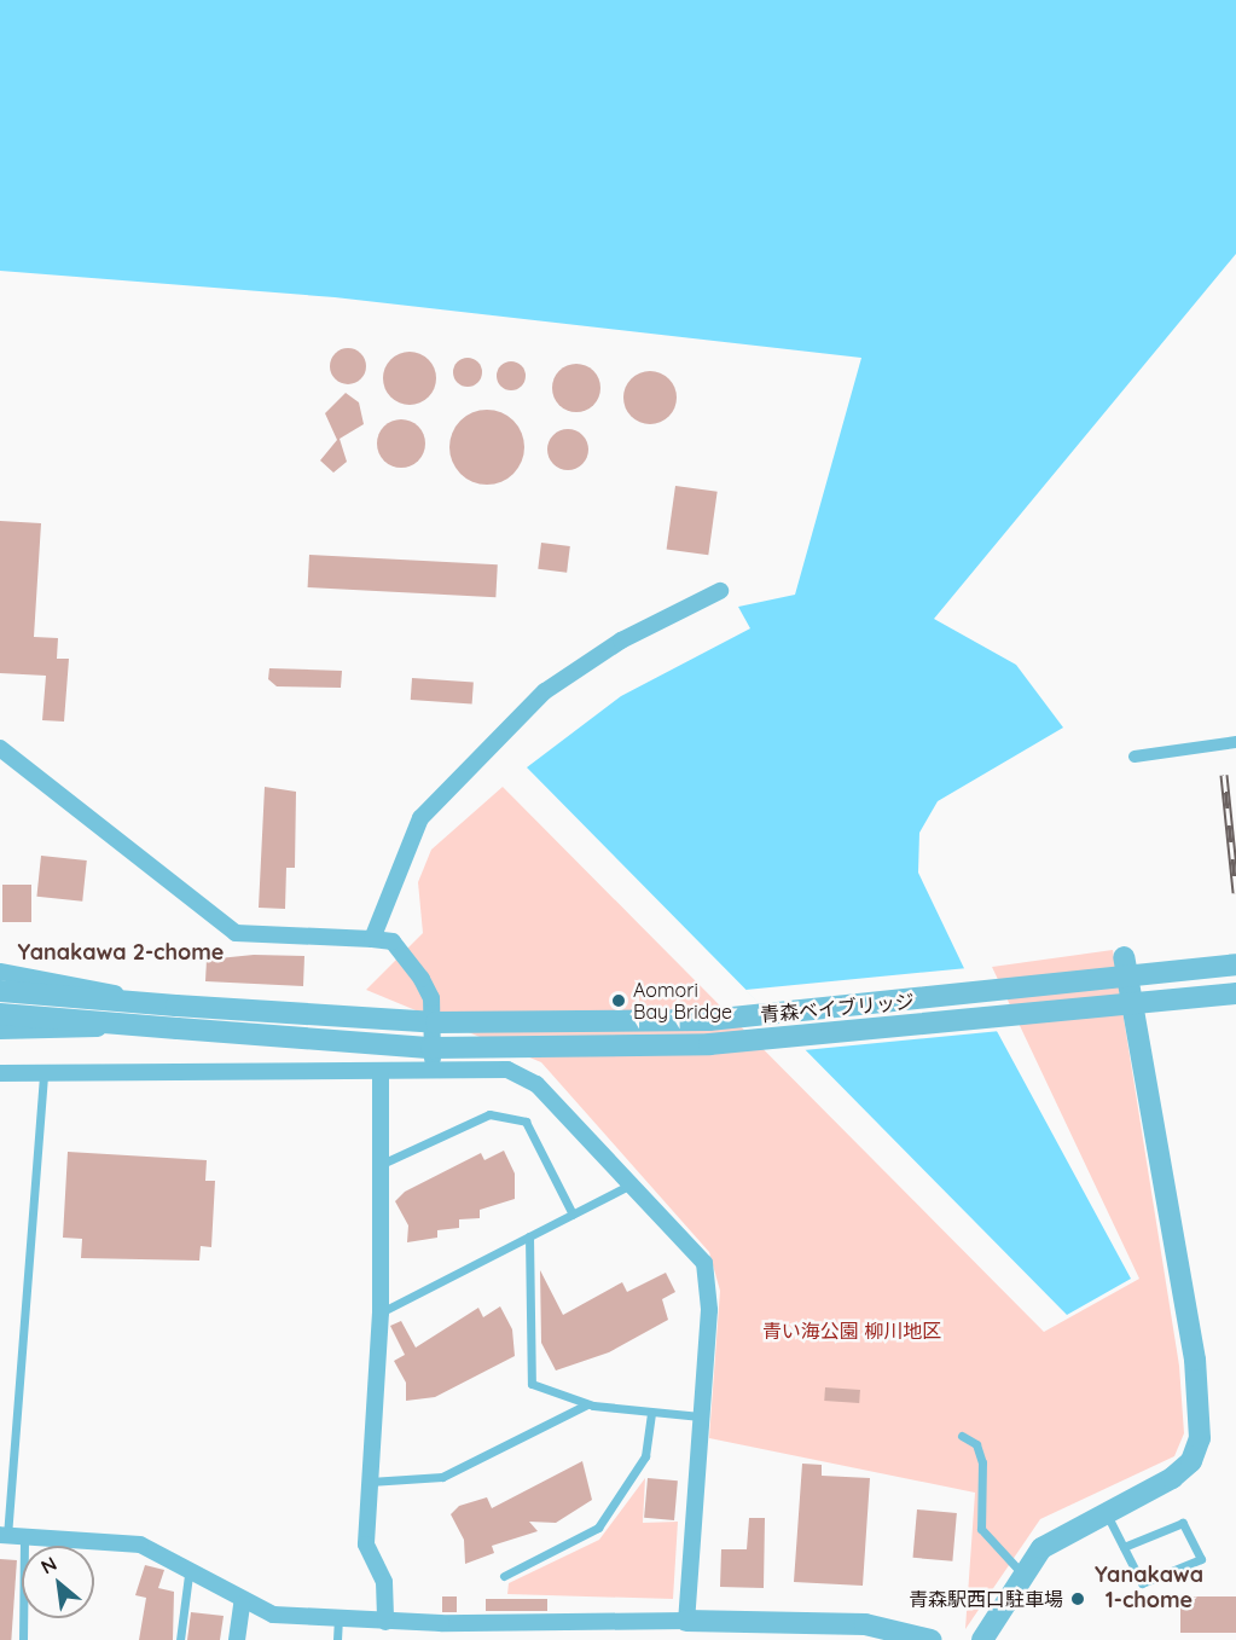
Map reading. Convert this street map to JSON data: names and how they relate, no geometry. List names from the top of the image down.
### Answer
{
  "streets": {
    "street": ["青森ベイブリッジ"]
  },
  "districts": ["Yanakawa 2-chome", "Yanakawa 1-chome"],
  "parks": ["青い海公園 柳川地区"],
  "places": ["Aomori Bay Bridge", "青森駅西口駐車場"],
  "north": "top left"
}
